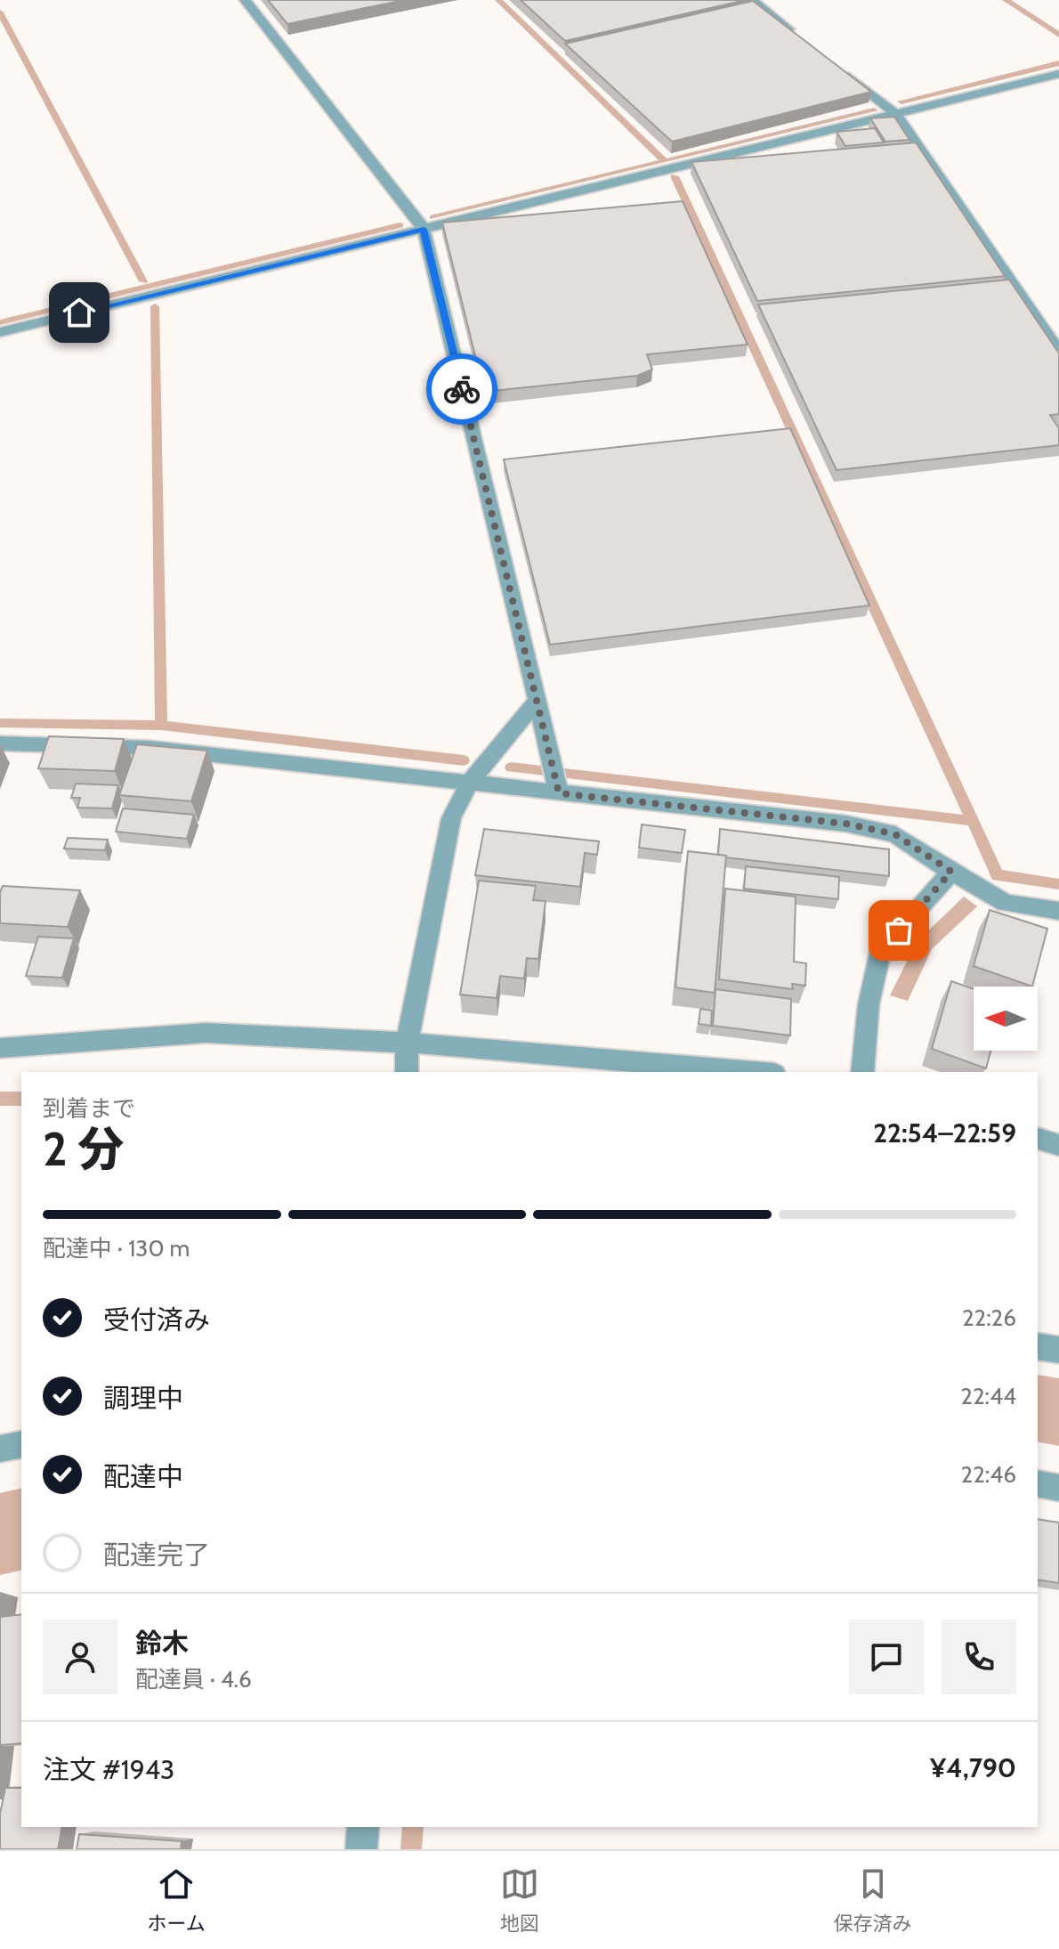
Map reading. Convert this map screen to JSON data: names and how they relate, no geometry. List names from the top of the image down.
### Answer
{
  "north": "left",
  "page": {
    "heading": ["2 分", "到着まで", "22:54–22:59"],
    "panel": [
      "鈴木",
      "配達員 · 4.6",
      "注文 #1943",
      "¥4,790"
    ],
    "bar": "配達中 · 130 m",
    "list": [
      ["受付済み", "22:26"],
      ["調理中", "22:44"],
      ["配達中", "22:46"],
      "配達完了"
    ],
    "tabs": ["ホーム", "地図", "保存済み"]
  }
}
